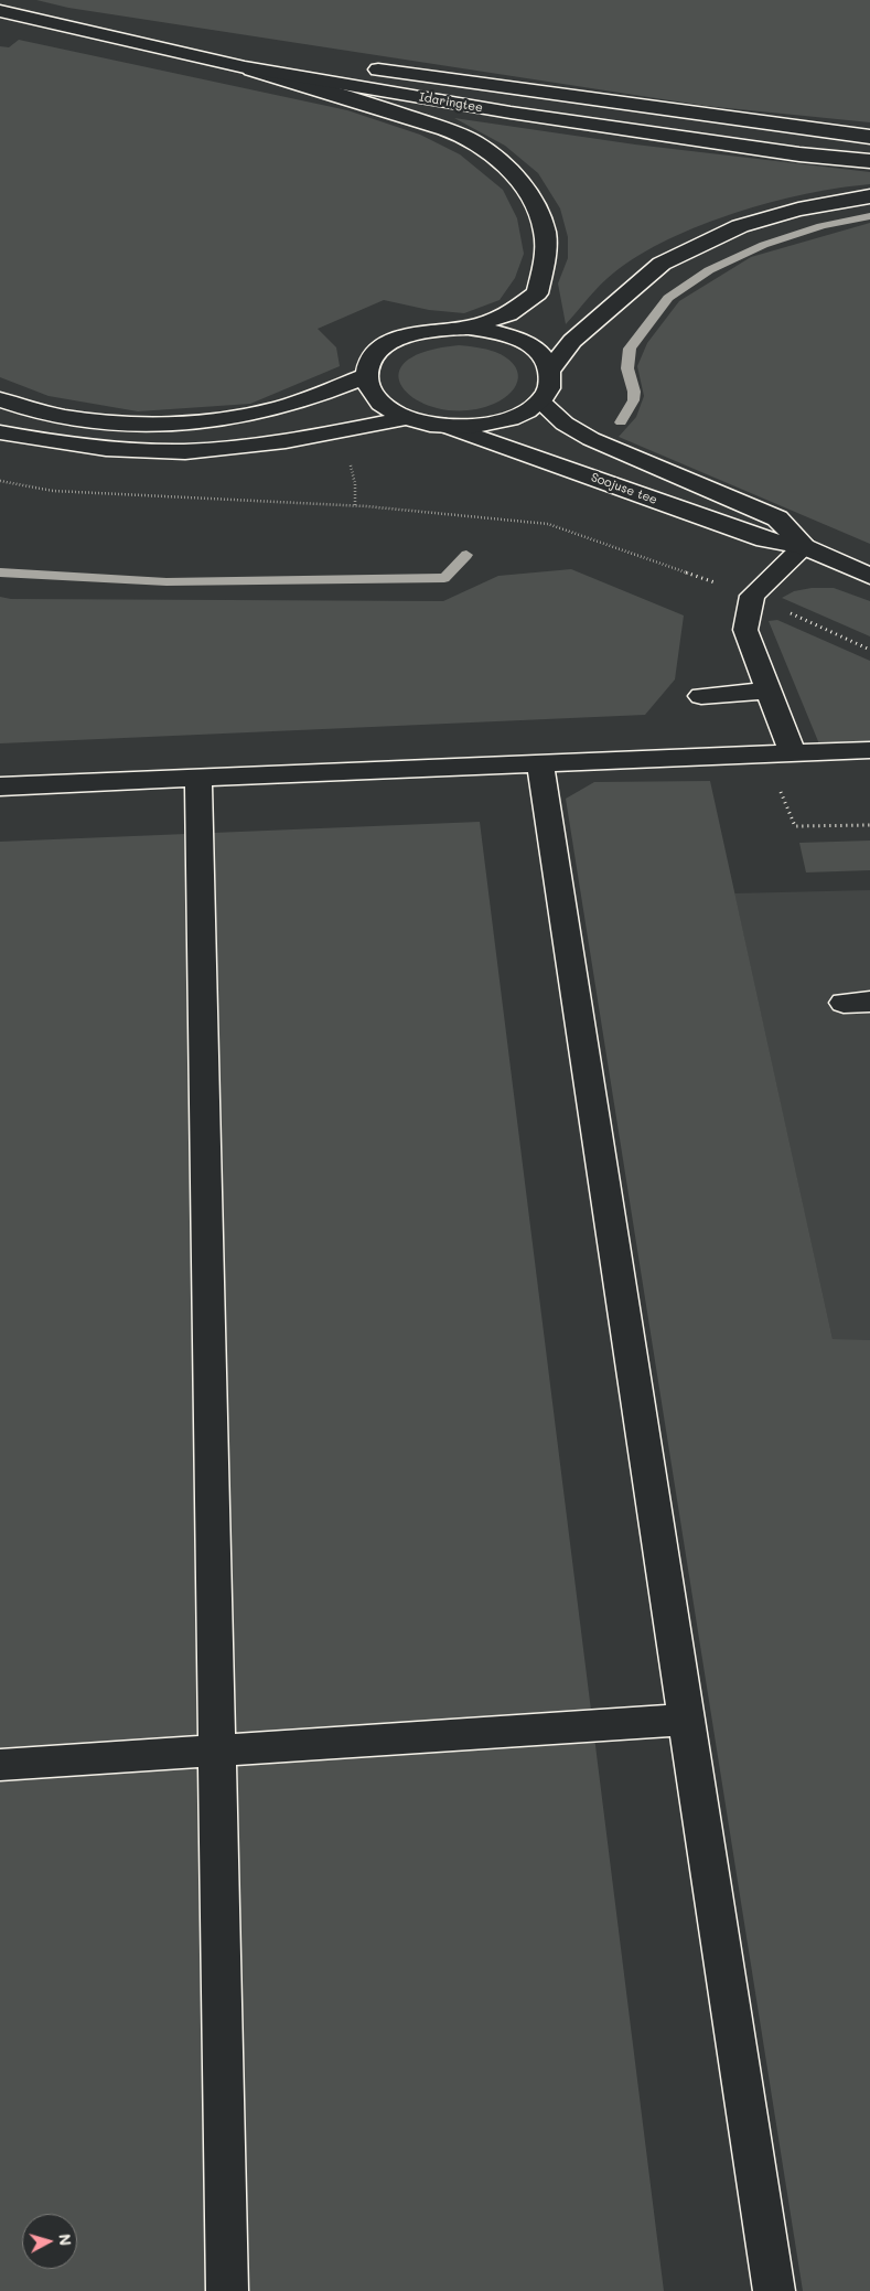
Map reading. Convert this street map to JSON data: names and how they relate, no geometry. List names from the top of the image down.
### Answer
{
  "streets": {
    "street": ["Idaringtee", "Soojuse tee"]
  },
  "north": "right"
}
